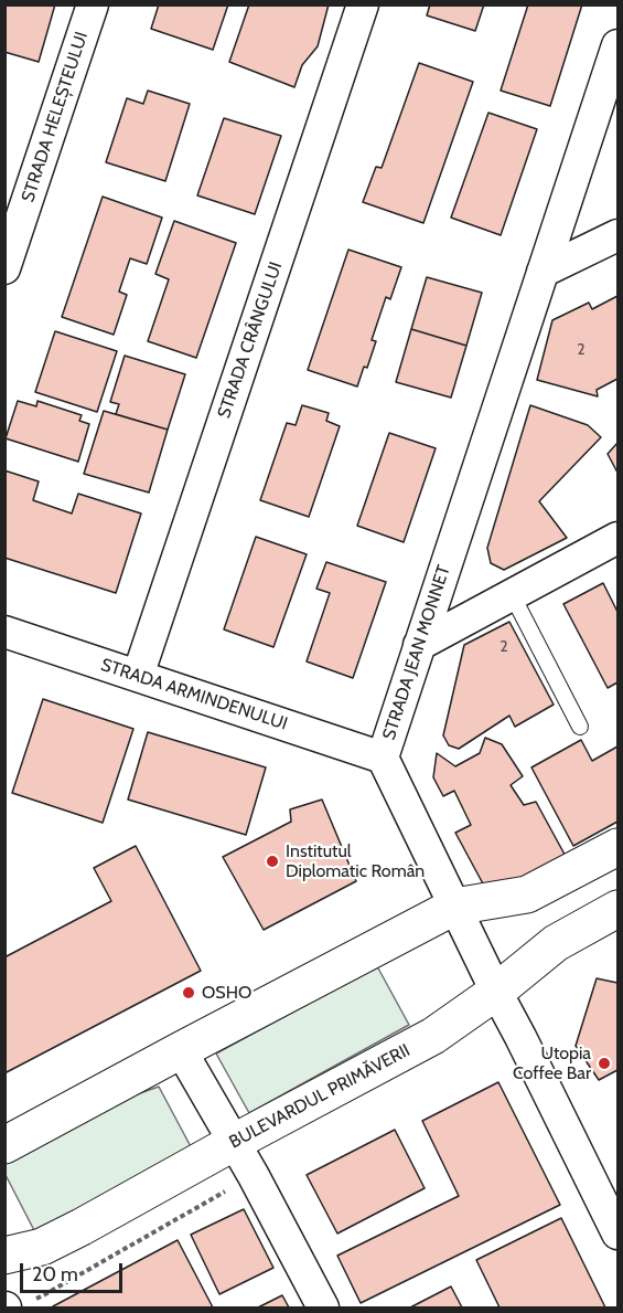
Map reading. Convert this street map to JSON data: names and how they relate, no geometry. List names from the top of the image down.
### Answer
{
  "streets": {
    "street": [
      "STRADA HELEȘTEULUI",
      "STRADA CRÂNGULUI",
      "STRADA JEAN MONNET",
      "STRADA ARMINDENULUI",
      "BULEVARDUL PRIMĂVERII"
    ]
  },
  "crossings": [
    ["STRADA CRÂNGULUI", "STRADA ARMINDENULUI"],
    ["STRADA JEAN MONNET", "STRADA ARMINDENULUI"],
    ["STRADA JEAN MONNET", "BULEVARDUL PRIMĂVERII"]
  ],
  "places": ["Institutul Diplomatic Român", "OSHO", "Utopia Coffee Bar"],
  "house_numbers": ["2", "2"],
  "scale_bar": "20 m"
}
